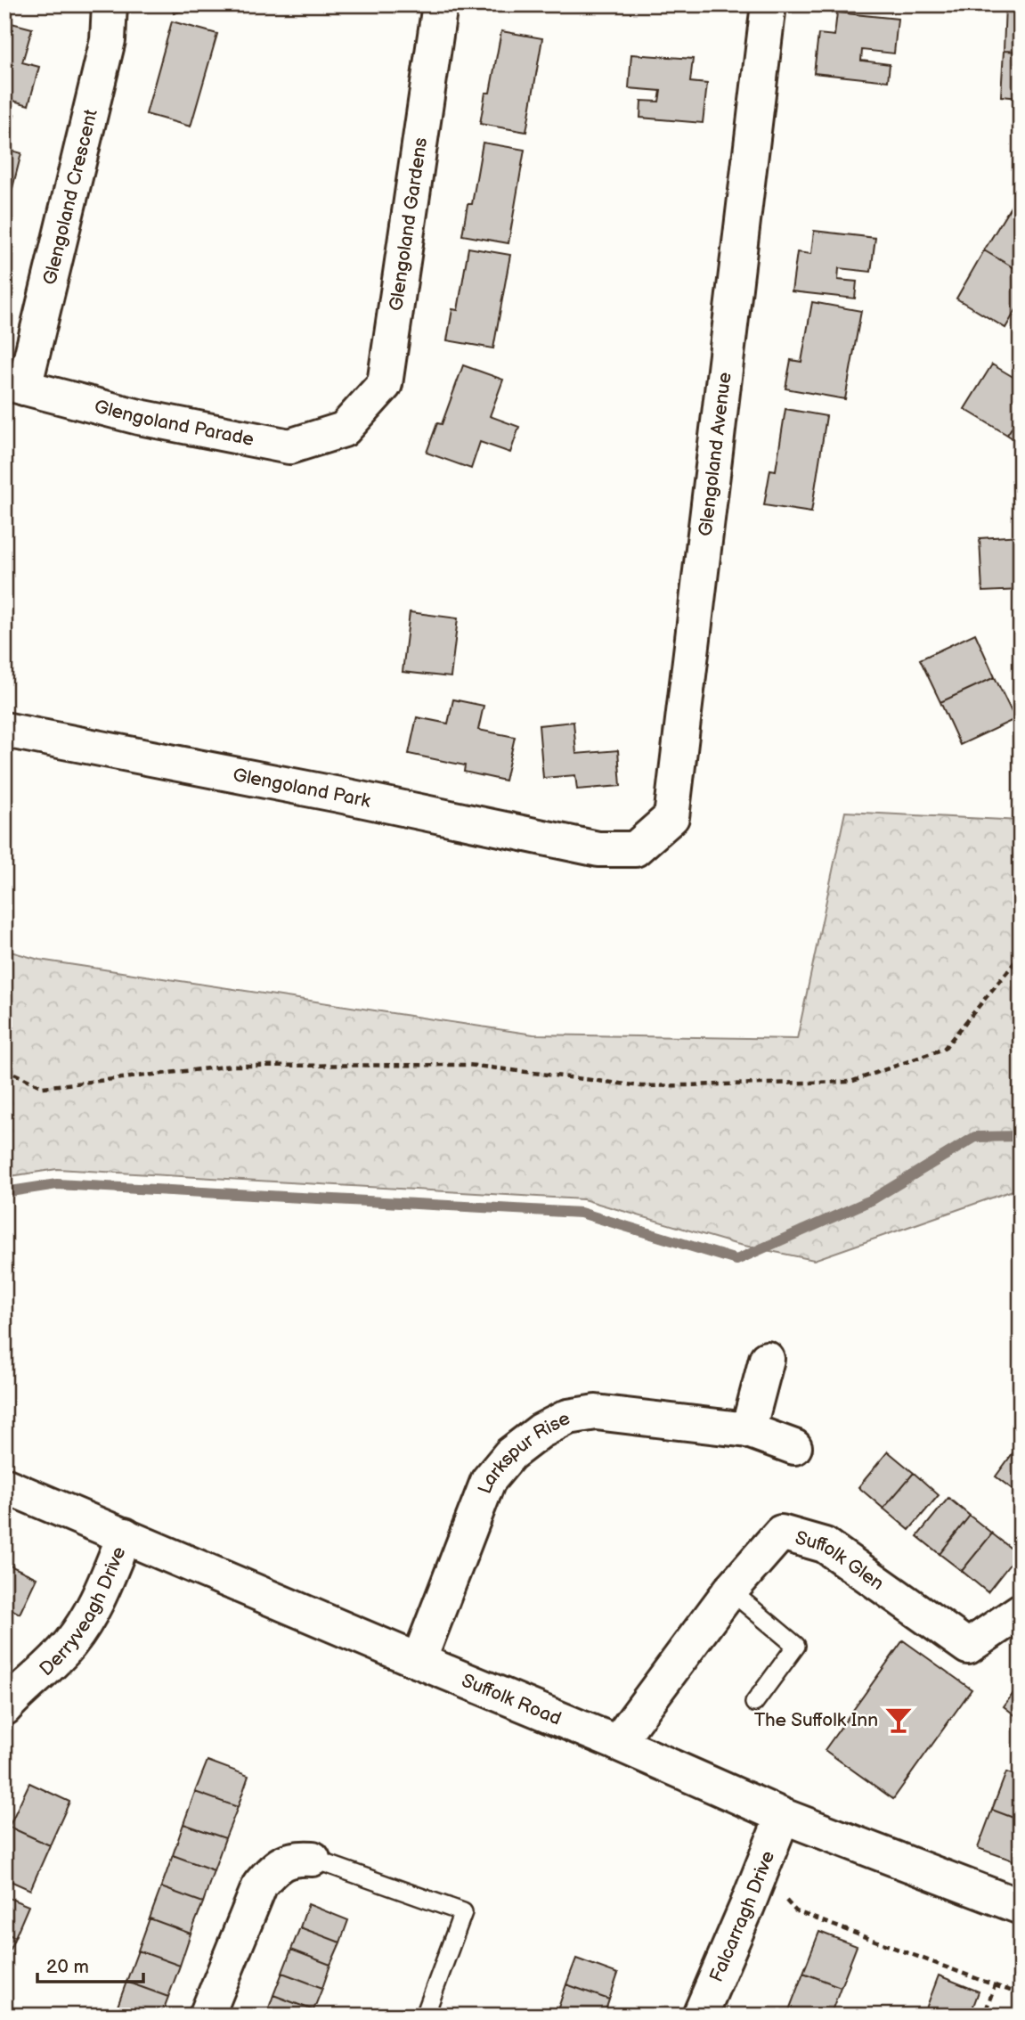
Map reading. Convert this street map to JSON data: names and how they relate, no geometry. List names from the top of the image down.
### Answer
{
  "streets": {
    "street": [
      "Glengoland Crescent",
      "Glengoland Gardens",
      "Glengoland Parade",
      "Glengoland Avenue",
      "Glengoland Park",
      "Larkspur Rise",
      "Suffolk Glen",
      "Derryveagh Drive",
      "Suffolk Road",
      "Falcarragh Drive"
    ]
  },
  "crossings": [
    ["Glengoland Crescent", "Glengoland Parade"],
    ["Glengoland Gardens", "Glengoland Parade"],
    ["Glengoland Avenue", "Glengoland Park"],
    ["Larkspur Rise", "Suffolk Road"],
    ["Suffolk Glen", "Suffolk Road"],
    ["Derryveagh Drive", "Suffolk Road"],
    ["Suffolk Road", "Falcarragh Drive"]
  ],
  "places": {
    "bar": ["The Suffolk Inn"]
  },
  "scale_bar": "20 m"
}
